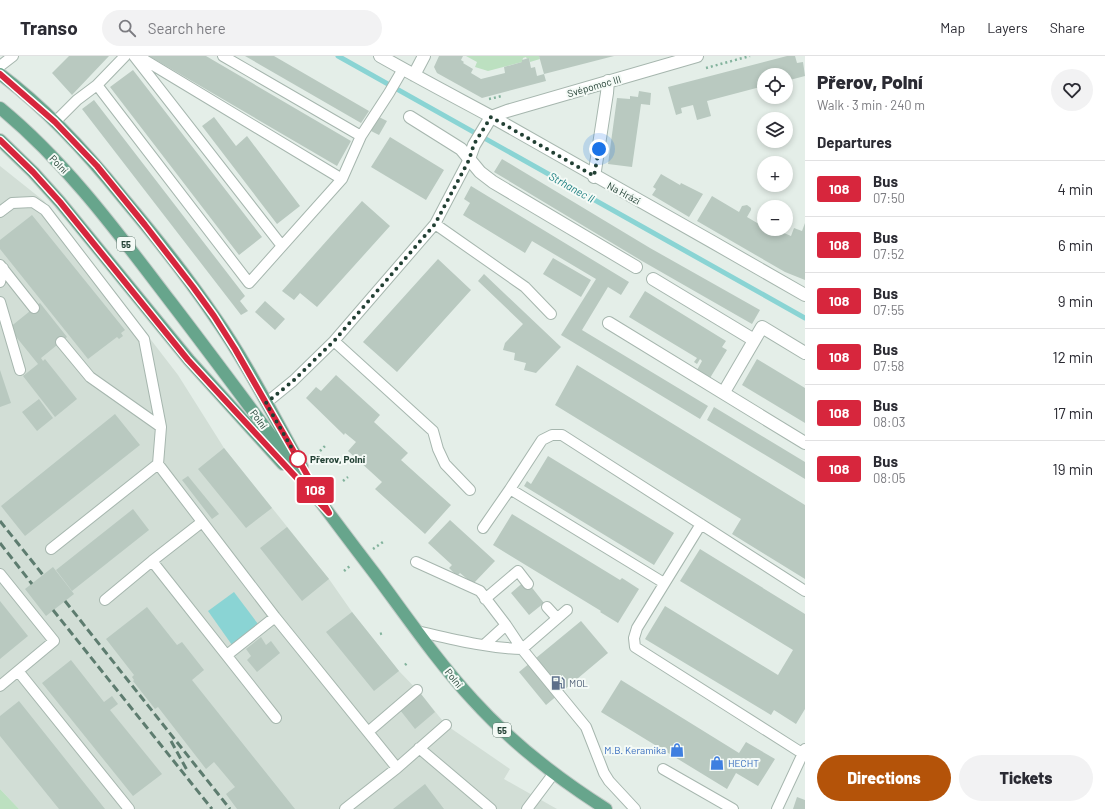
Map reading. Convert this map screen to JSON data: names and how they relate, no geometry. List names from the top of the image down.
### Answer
{
  "streets": {
    "main road": ["Polní", "55"],
    "street": ["Svépomoc III", "Na Hrázi"]
  },
  "crossings": [
    ["Svépomoc III", "Na Hrázi"]
  ],
  "water": ["Strhanec II"],
  "places": {
    "other": ["Přerov, Polní"],
    "fuel station": ["MOL"],
    "shop": ["M.B. Keramika", "HECHT"]
  },
  "lines": ["bus line 108"],
  "page": {
    "header": "Transo",
    "search": "Search here",
    "nav": ["Map", "Layers", "Share"],
    "on_map": "108",
    "heading": [
      ["Přerov, Polní", "Walk · 3 min · 240 m"],
      "Departures"
    ],
    "map_buttons": ["+", "−"],
    "list": [
      {
        "mark": "108",
        "name": "Bus",
        "note": "07:50",
        "value": "4 min"
      },
      {
        "mark": "108",
        "name": "Bus",
        "note": "07:52",
        "value": "6 min"
      },
      {
        "mark": "108",
        "name": "Bus",
        "note": "07:55",
        "value": "9 min"
      },
      {
        "mark": "108",
        "name": "Bus",
        "note": "07:58",
        "value": "12 min"
      },
      {
        "mark": "108",
        "name": "Bus",
        "note": "08:03",
        "value": "17 min"
      },
      {
        "mark": "108",
        "name": "Bus",
        "note": "08:05",
        "value": "19 min"
      }
    ],
    "buttons": ["Directions", "Tickets"]
  }
}
